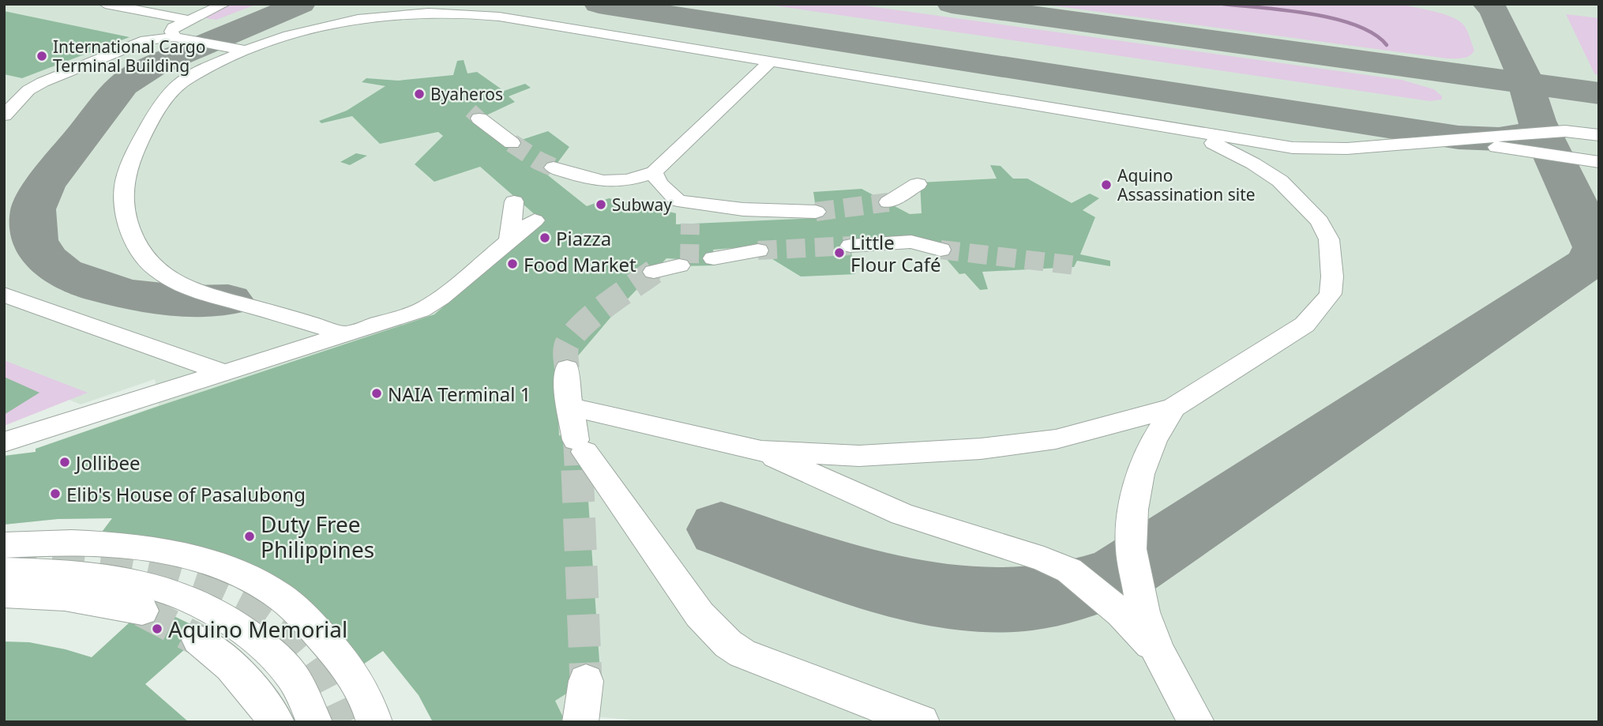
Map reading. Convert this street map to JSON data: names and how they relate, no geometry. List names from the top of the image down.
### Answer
{
  "places": [
    "International Cargo Terminal Building",
    "Byaheros",
    "Aquino Assassination site",
    "Subway",
    "Piazza",
    "Little Flour Café",
    "Food Market",
    "NAIA Terminal 1",
    "Jollibee",
    "Elib's House of Pasalubong",
    "Duty Free Philippines",
    "Aquino Memorial"
  ]
}
